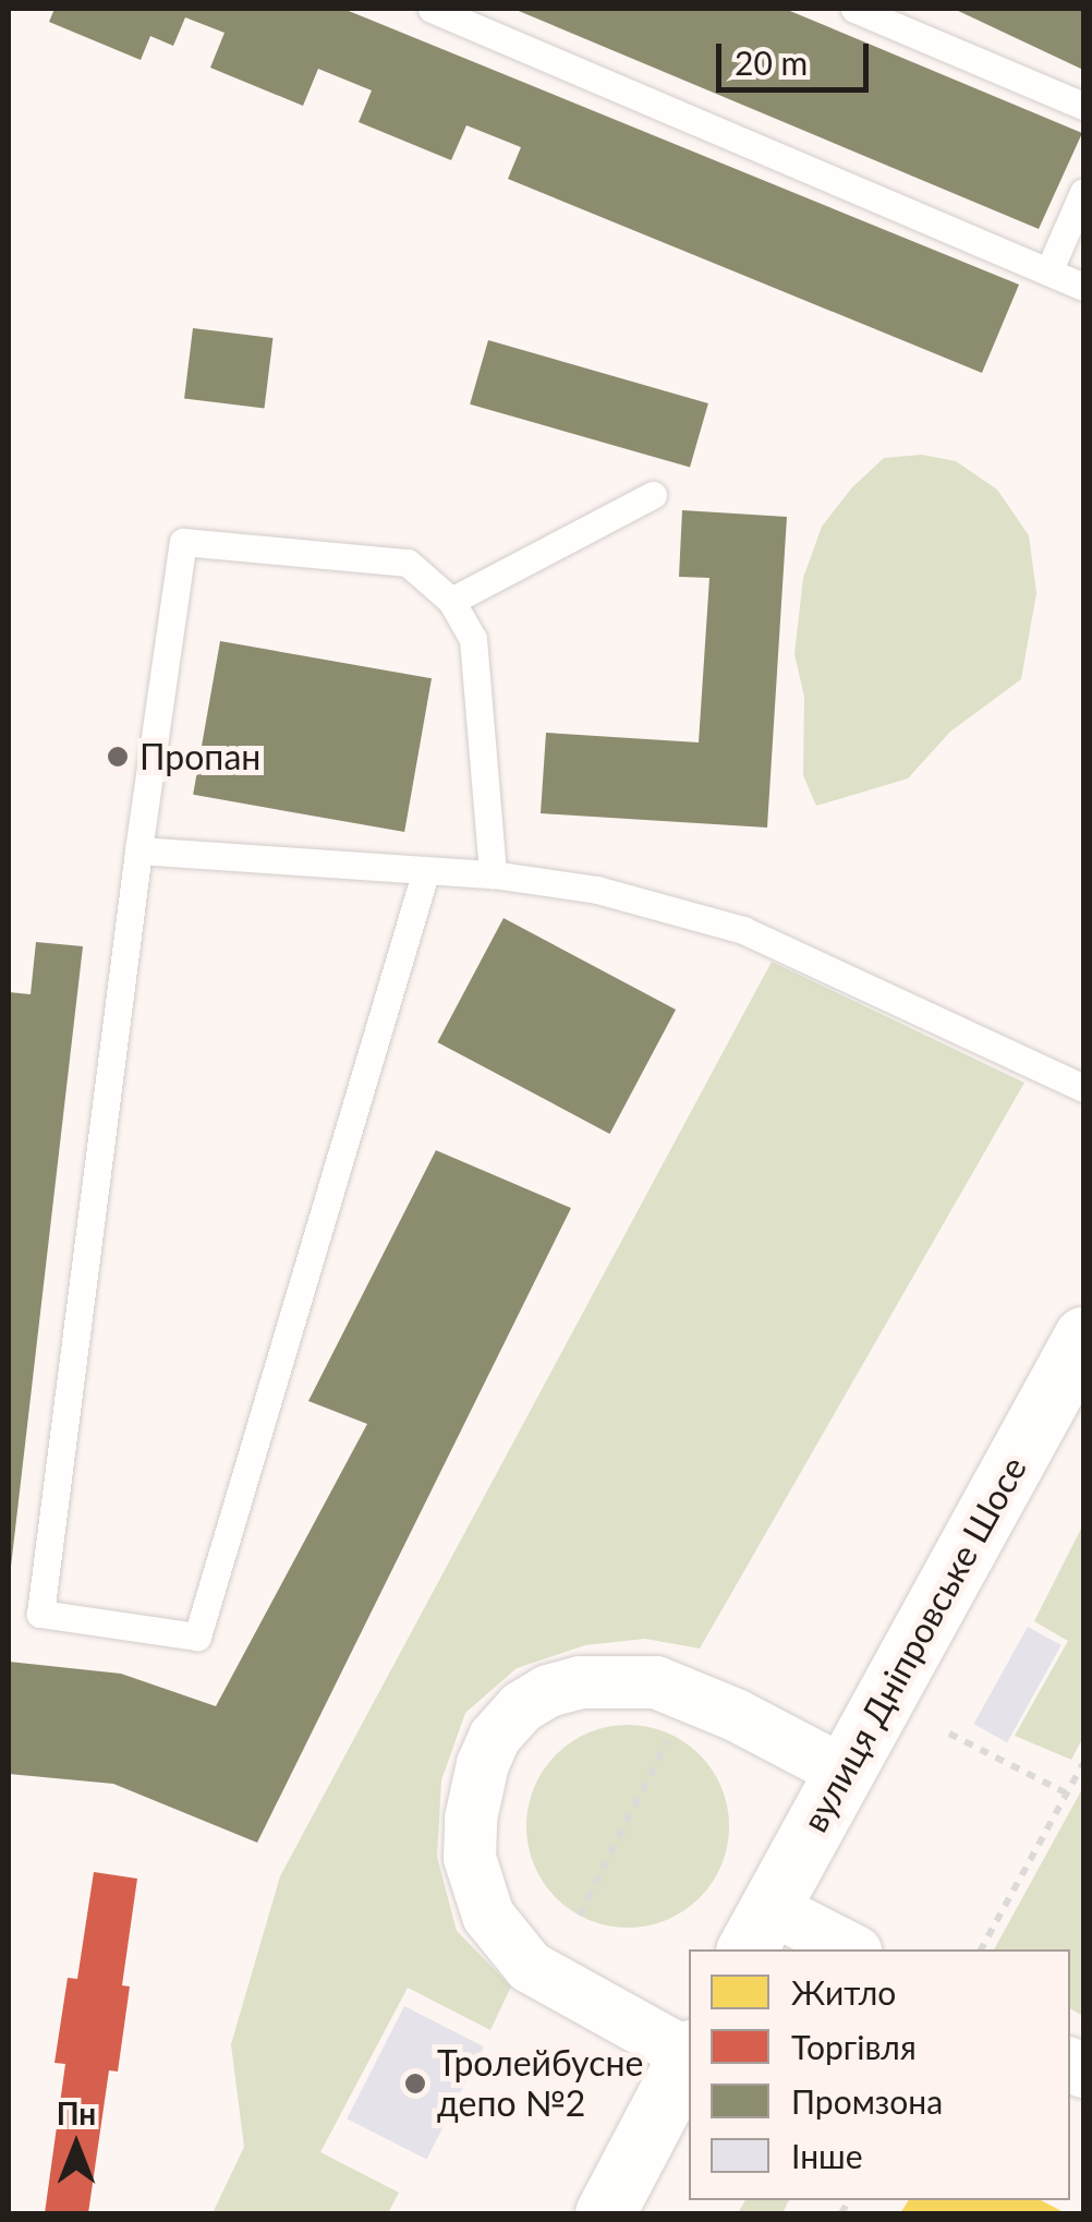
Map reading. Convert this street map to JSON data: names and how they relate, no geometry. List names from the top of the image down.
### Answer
{
  "streets": {
    "main road": ["вулиця Дніпровське Шосе"]
  },
  "places": ["Пропан", "Тролейбусне депо №2"],
  "legend": [
    "Житло",
    "Торгівля",
    "Промзона",
    "Інше"
  ],
  "scale_bar": "20 m",
  "north": "top"
}
